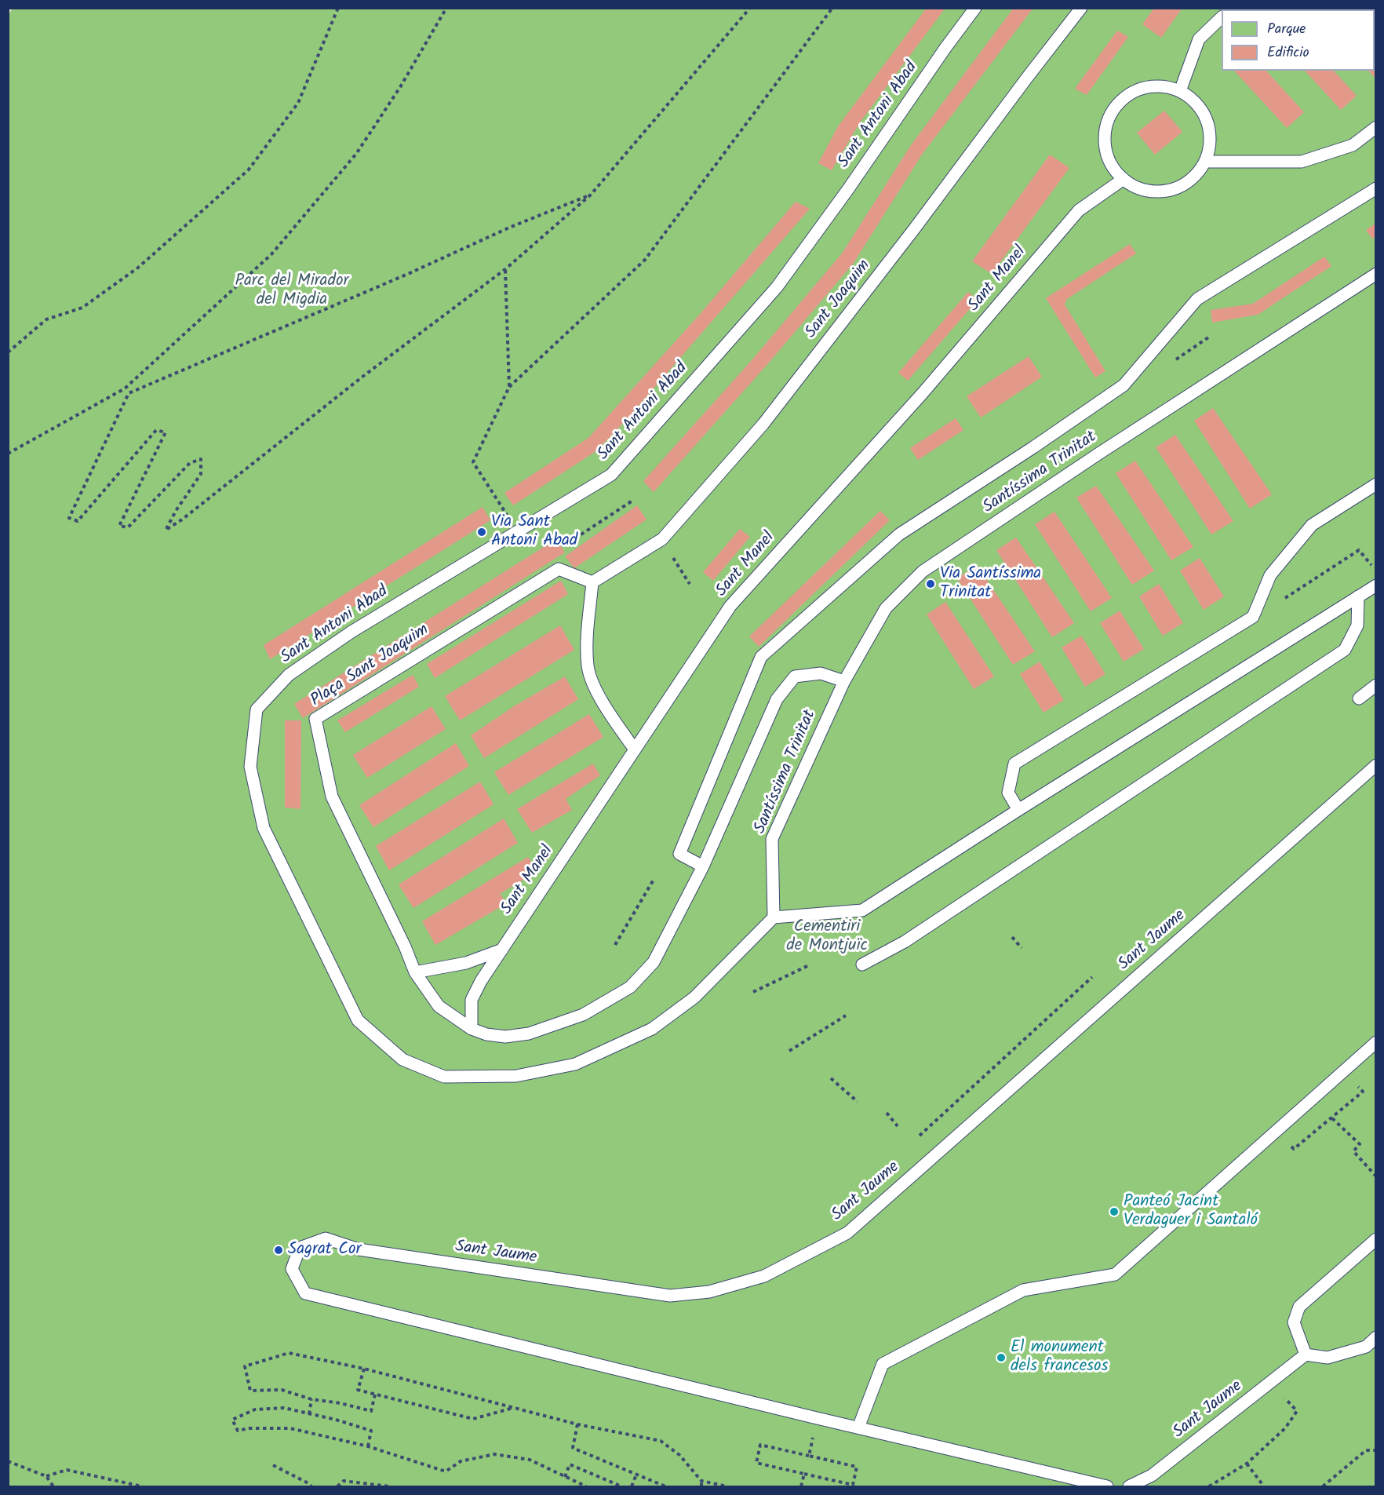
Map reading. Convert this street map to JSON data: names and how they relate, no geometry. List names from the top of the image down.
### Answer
{
  "streets": {
    "lane": [
      "Sant Antoni Abad",
      "Sant Manel",
      "Sant Joaquim",
      "Santíssima Trinitat",
      "Plaça Sant Joaquim",
      "Sant Jaume"
    ]
  },
  "crossings": [
    ["Sant Antoni Abad", "Santíssima Trinitat"],
    ["Sant Manel", "Plaça Sant Joaquim"],
    ["Sant Joaquim", "Plaça Sant Joaquim"],
    ["Santíssima Trinitat", "Plaça Sant Joaquim"]
  ],
  "parks": ["Parc del Mirador del Migdia", "Cementiri de Montjuïc"],
  "places": [
    "Via Sant Antoni Abad",
    "Via Santíssima Trinitat",
    "Panteó Jacint Verdaguer i Santaló",
    "Sagrat Cor",
    "El monument dels francesos"
  ],
  "legend": ["Parque", "Edificio"]
}
